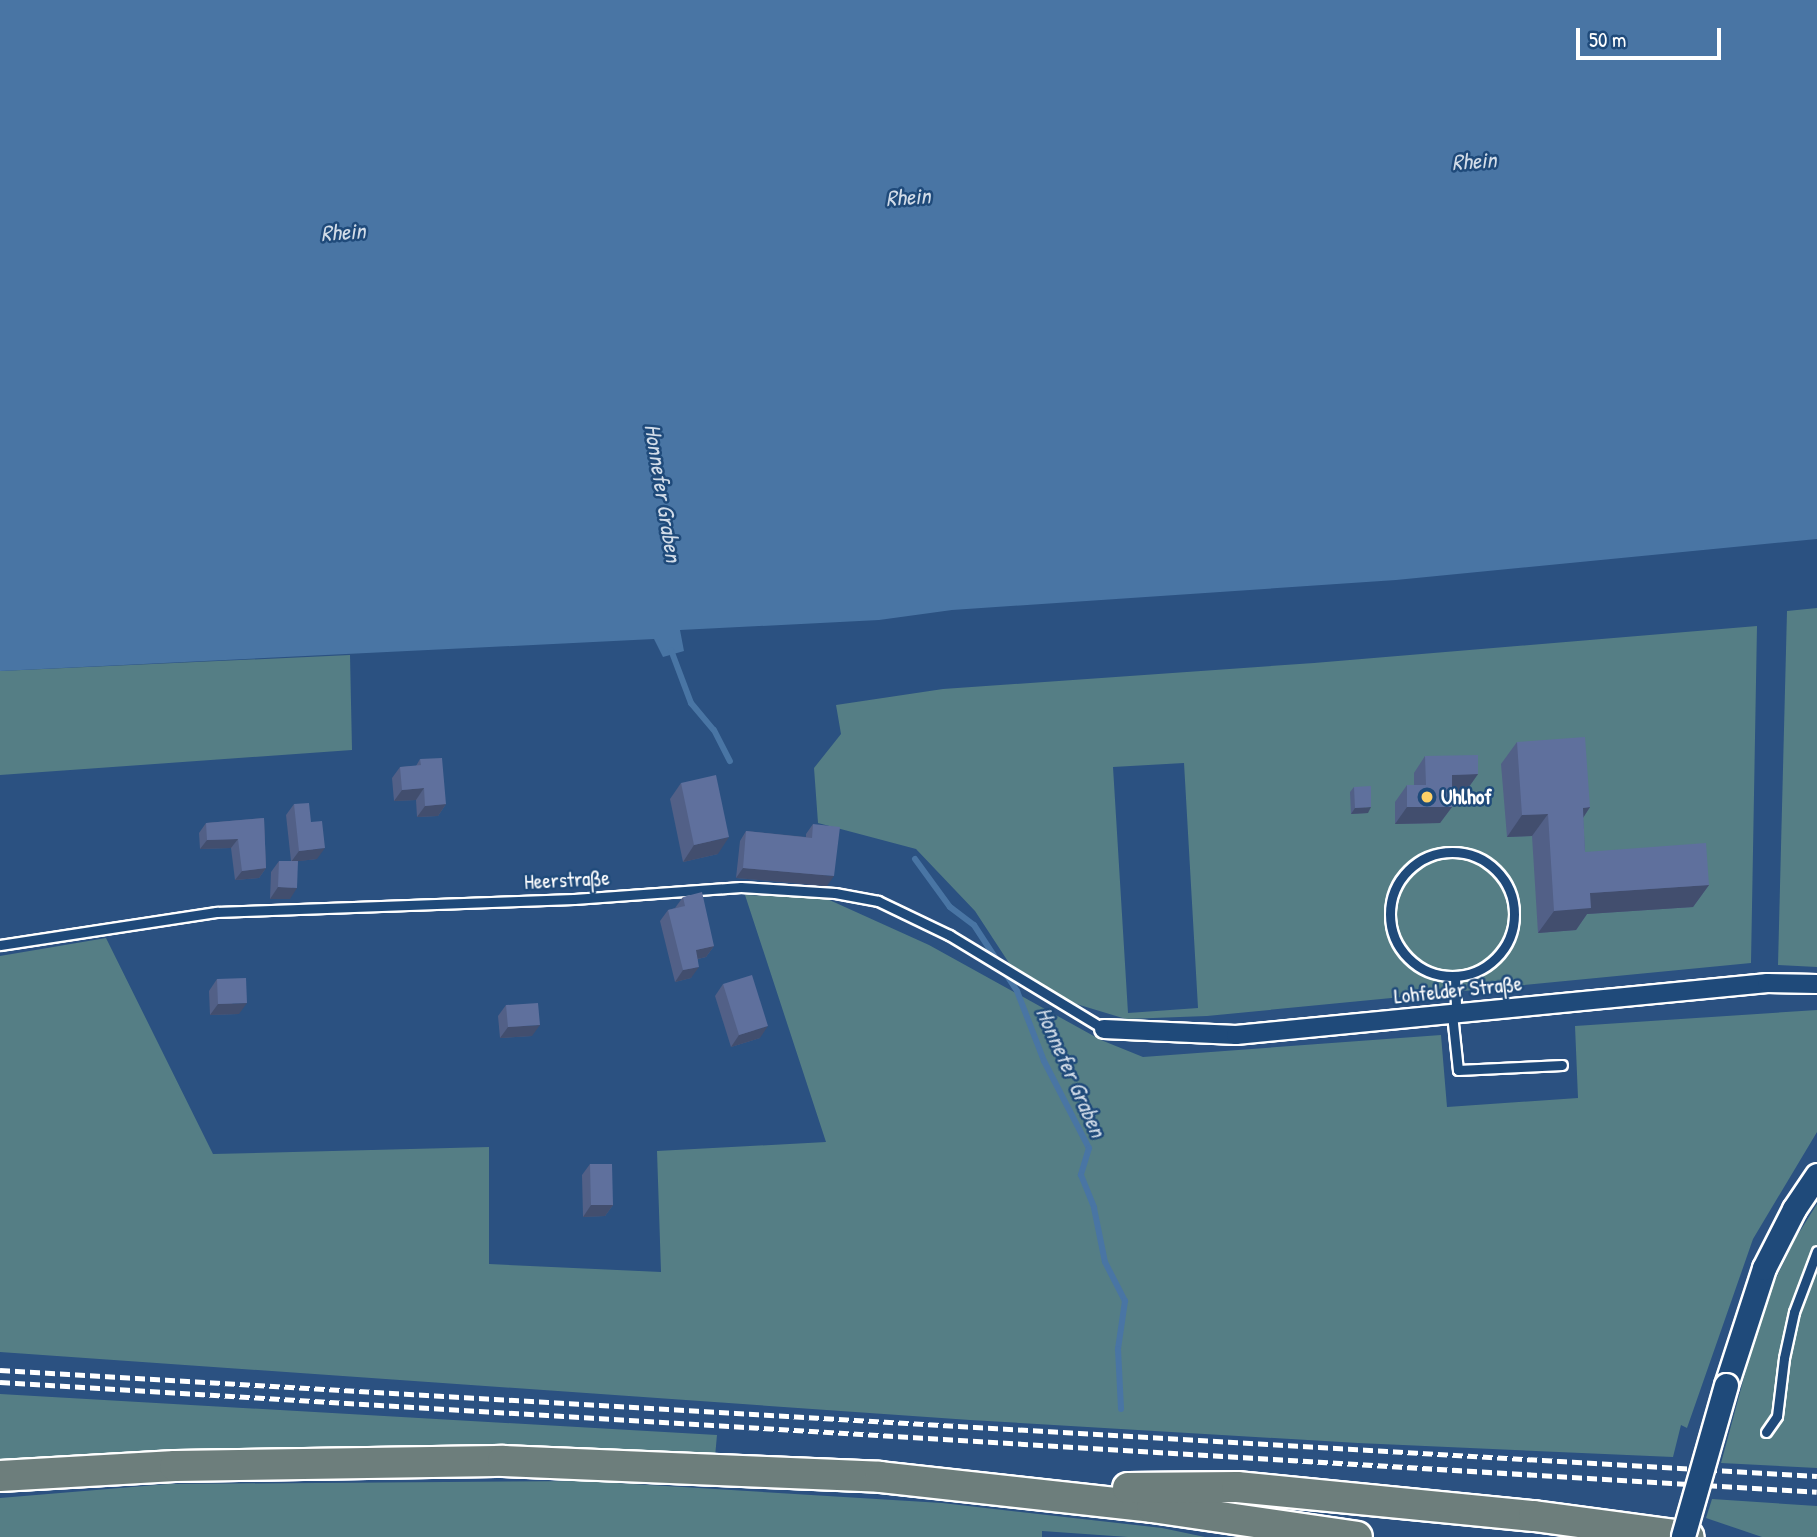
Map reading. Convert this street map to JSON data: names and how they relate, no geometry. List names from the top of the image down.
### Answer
{
  "streets": {
    "street": ["Lohfelder Straße"],
    "lane": ["Heerstraße"]
  },
  "crossings": [
    ["Heerstraße", "Lohfelder Straße"]
  ],
  "water": ["Rhein", "Honnefer Graben"],
  "places": ["Uhlhof"],
  "scale_bar": "50 m"
}
